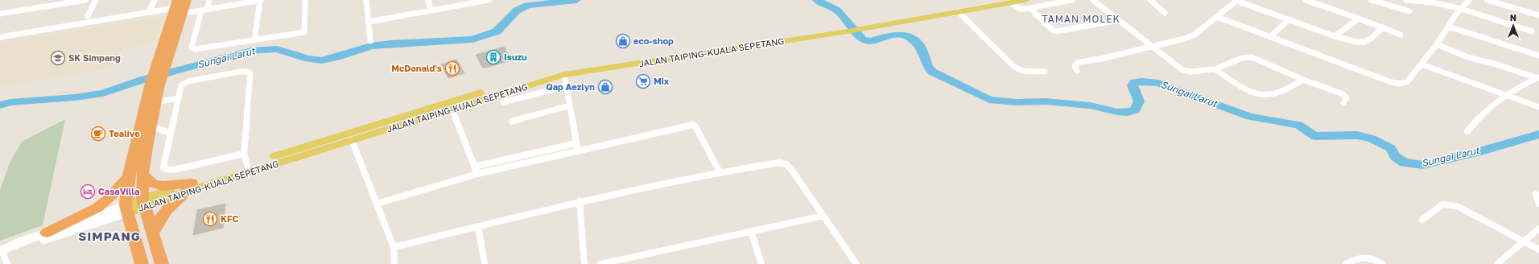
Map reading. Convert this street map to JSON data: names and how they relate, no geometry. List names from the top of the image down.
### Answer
{
  "streets": {
    "main road": ["JALAN TAIPING-KUALA SEPETANG"]
  },
  "districts": ["TAMAN MOLEK", "SIMPANG"],
  "water": ["Sungai Larut"],
  "places": {
    "shop": ["eco-shop", "Qap Aezlyn"],
    "building": ["Isuzu"],
    "school or university": ["SK Simpang"],
    "restaurant": ["McDonald's", "KFC"],
    "supermarket": ["Mix"],
    "cafe": ["Tealive"],
    "hotel": ["CasaVilla"]
  },
  "north": "top"
}
